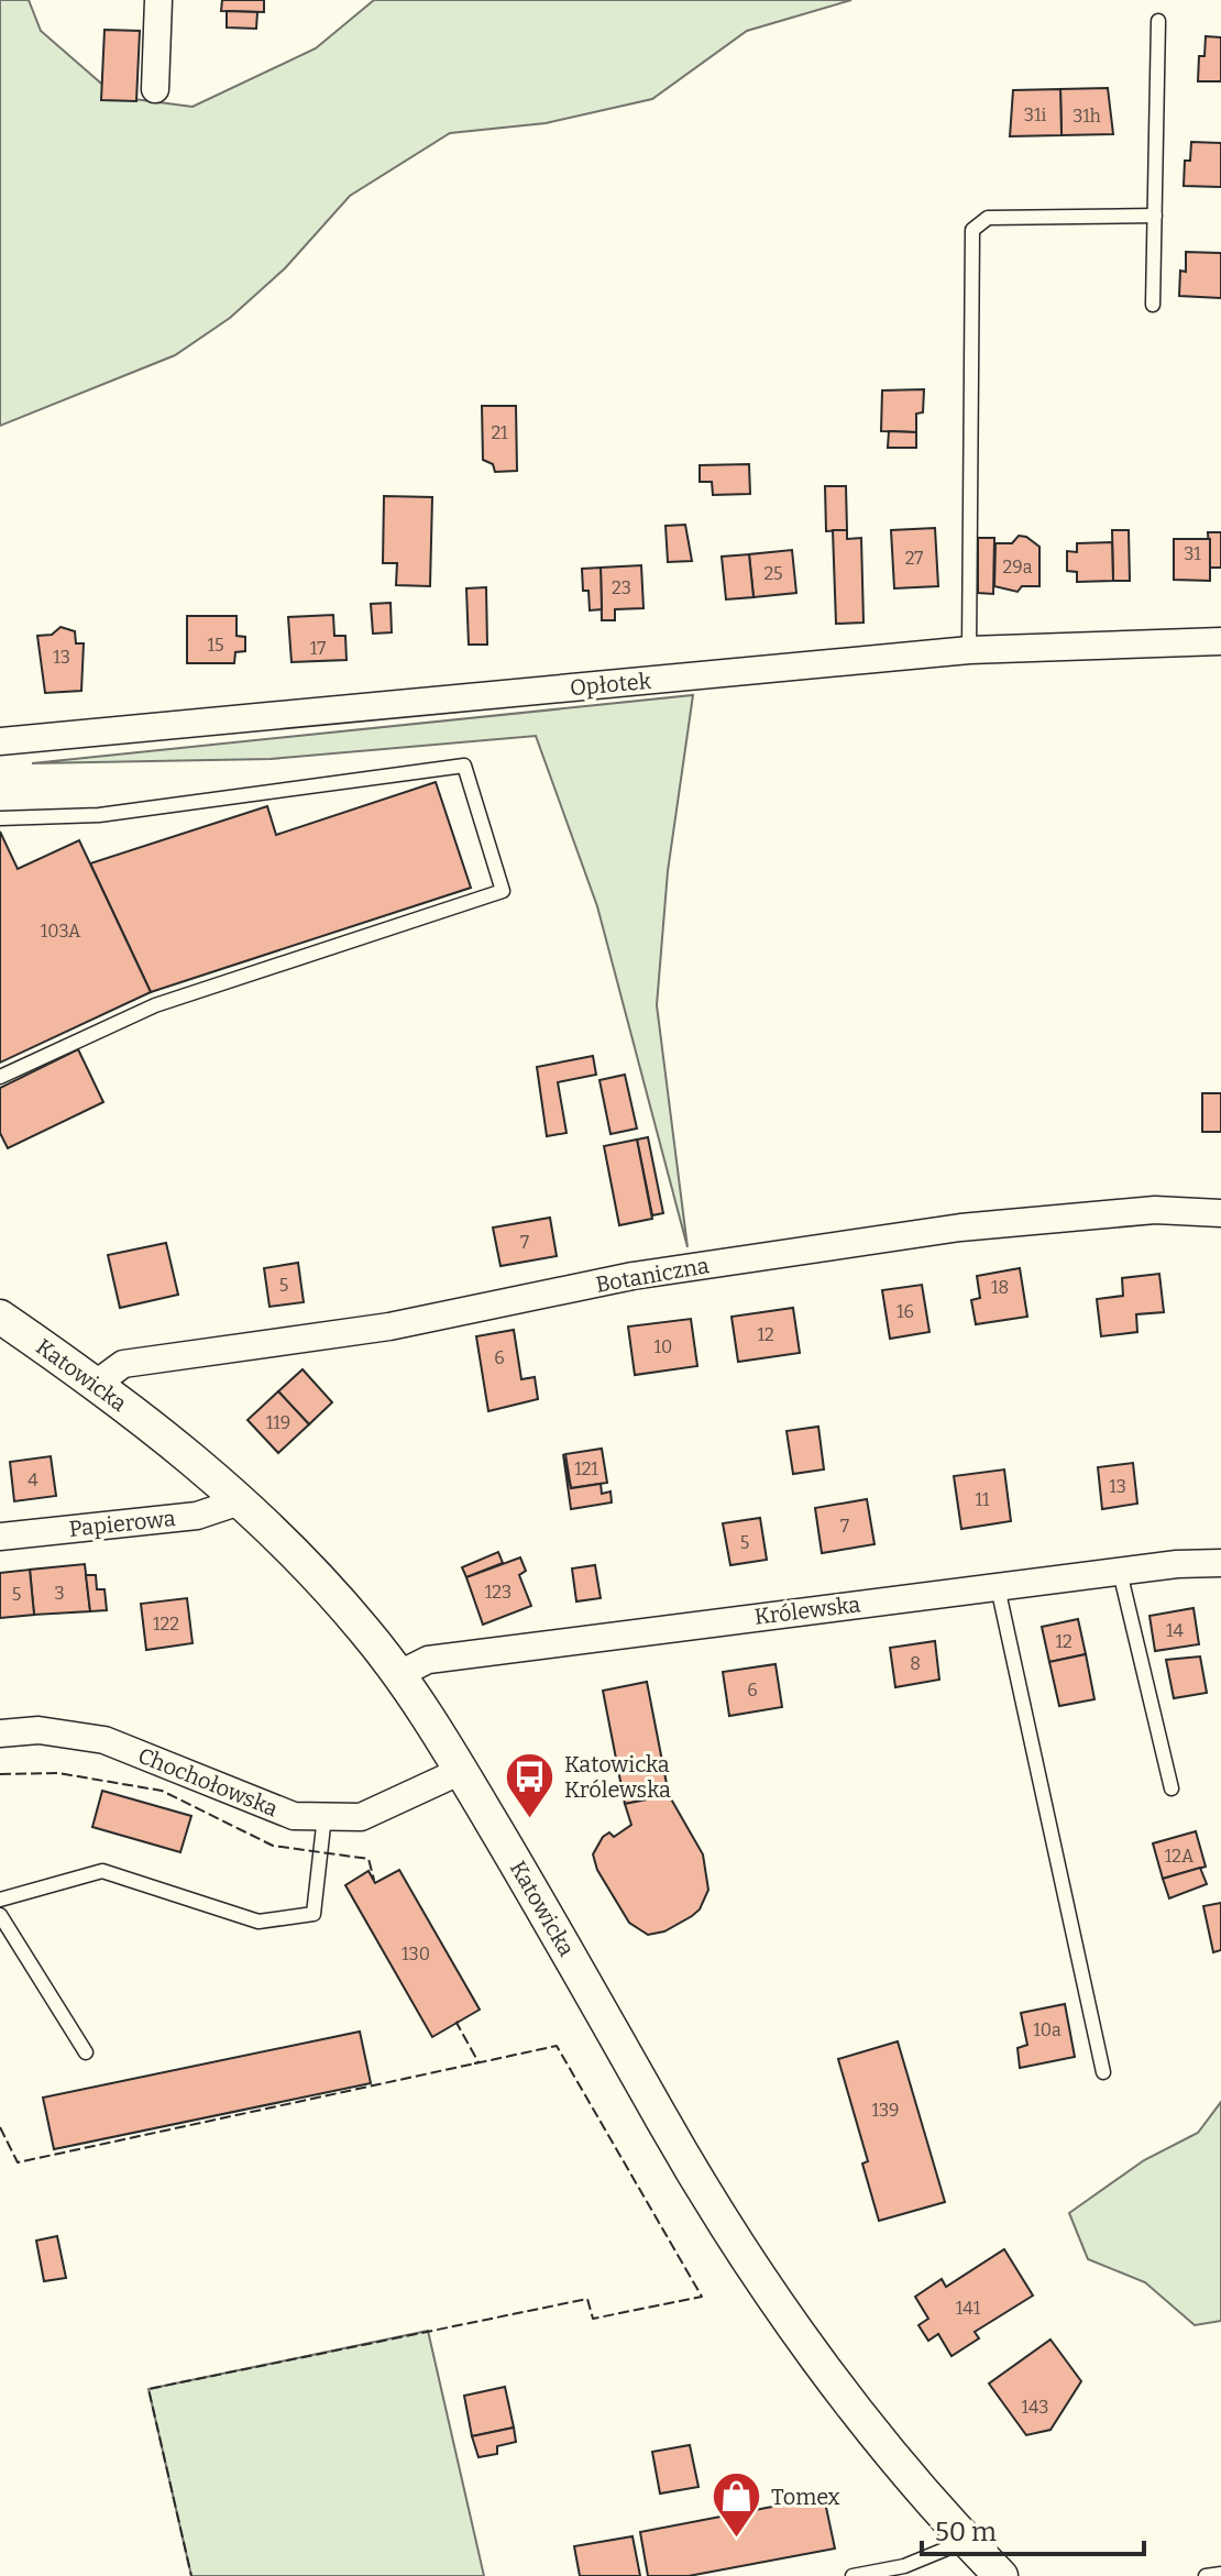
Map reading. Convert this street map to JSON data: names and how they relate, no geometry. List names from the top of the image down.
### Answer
{
  "streets": {
    "street": [
      "Opłotek",
      "Botaniczna",
      "Katowicka",
      "Papierowa",
      "Królewska",
      "Chochołowska"
    ]
  },
  "crossings": [
    ["Botaniczna", "Katowicka"],
    ["Katowicka", "Papierowa"],
    ["Katowicka", "Królewska"],
    ["Katowicka", "Chochołowska"]
  ],
  "places": {
    "bus stop": ["Katowicka Królewska"],
    "shop": ["Tomex"]
  },
  "house_numbers": [
    "31i",
    "31h",
    "21",
    "31",
    "27",
    "29a",
    "25",
    "23",
    "15",
    "17",
    "13",
    "103A",
    "7",
    "5",
    "18",
    "16",
    "12",
    "10",
    "6",
    "119",
    "121",
    "4",
    "13",
    "11",
    "7",
    "5",
    "123",
    "3",
    "5",
    "122",
    "14",
    "12",
    "8",
    "6",
    "12A",
    "130",
    "10a",
    "139",
    "141",
    "143"
  ],
  "scale_bar": "50 m"
}
